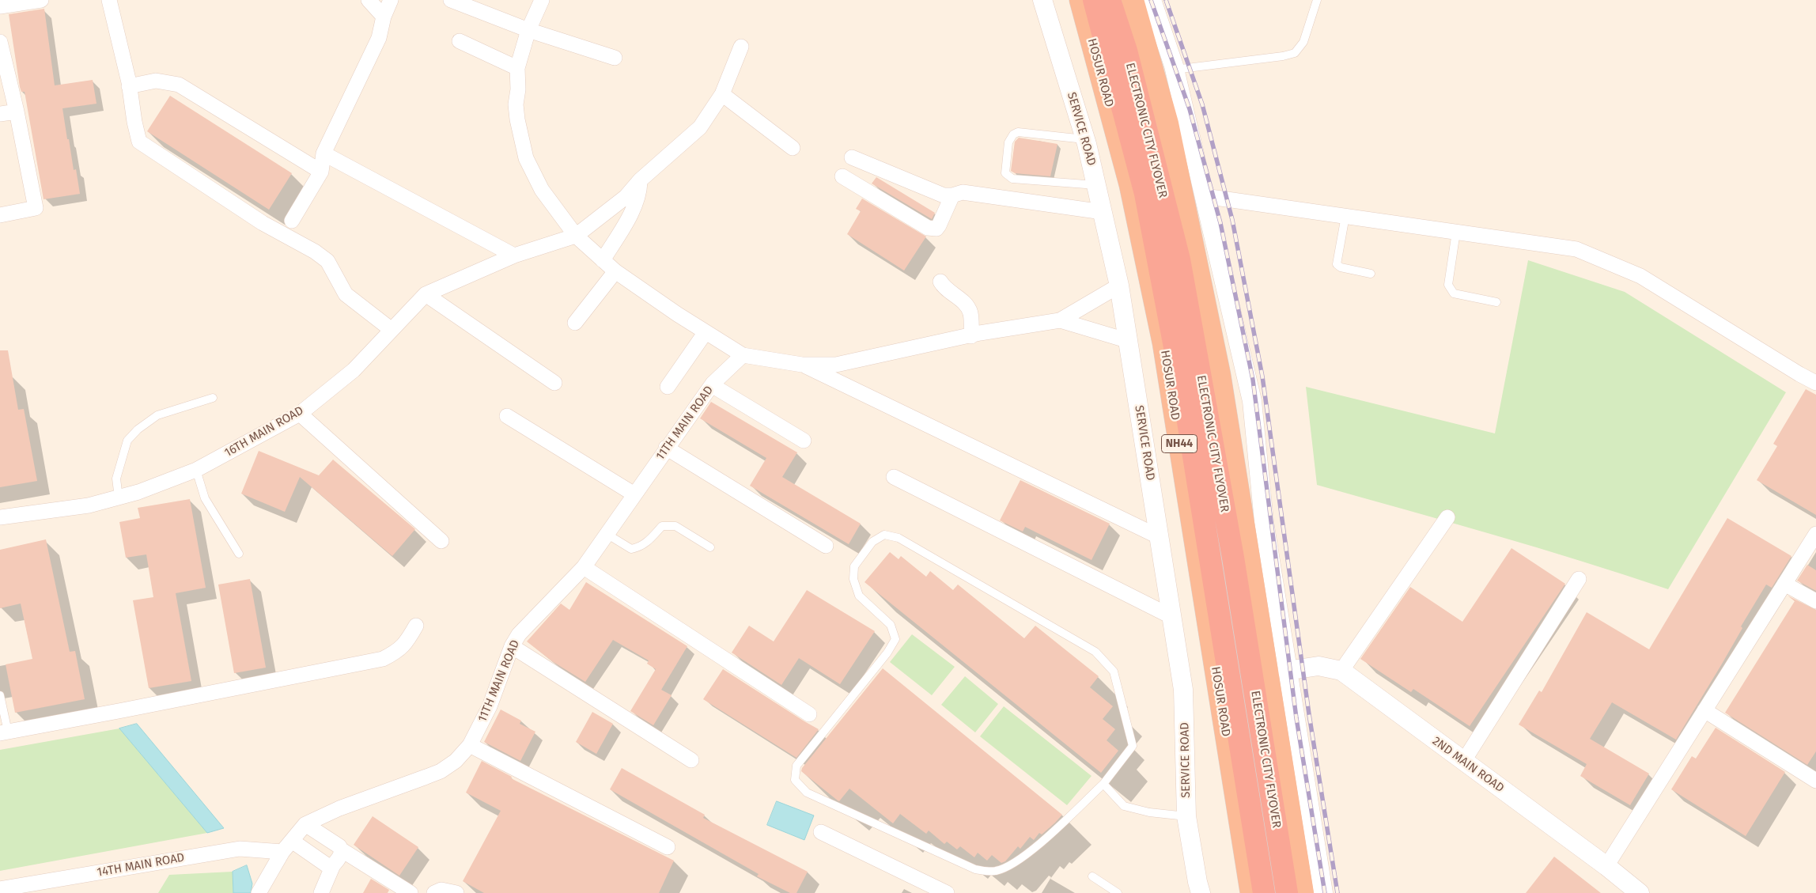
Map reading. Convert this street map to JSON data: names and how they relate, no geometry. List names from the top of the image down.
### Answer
{
  "streets": {
    "highway": ["HOSUR ROAD", "ELECTRONIC CITY FLYOVER", "NH44"],
    "street": [
      "SERVICE ROAD",
      "11TH MAIN ROAD",
      "16TH MAIN ROAD",
      "2ND MAIN ROAD",
      "14TH MAIN ROAD"
    ]
  },
  "crossings": [
    ["11TH MAIN ROAD", "14TH MAIN ROAD"]
  ]
}
